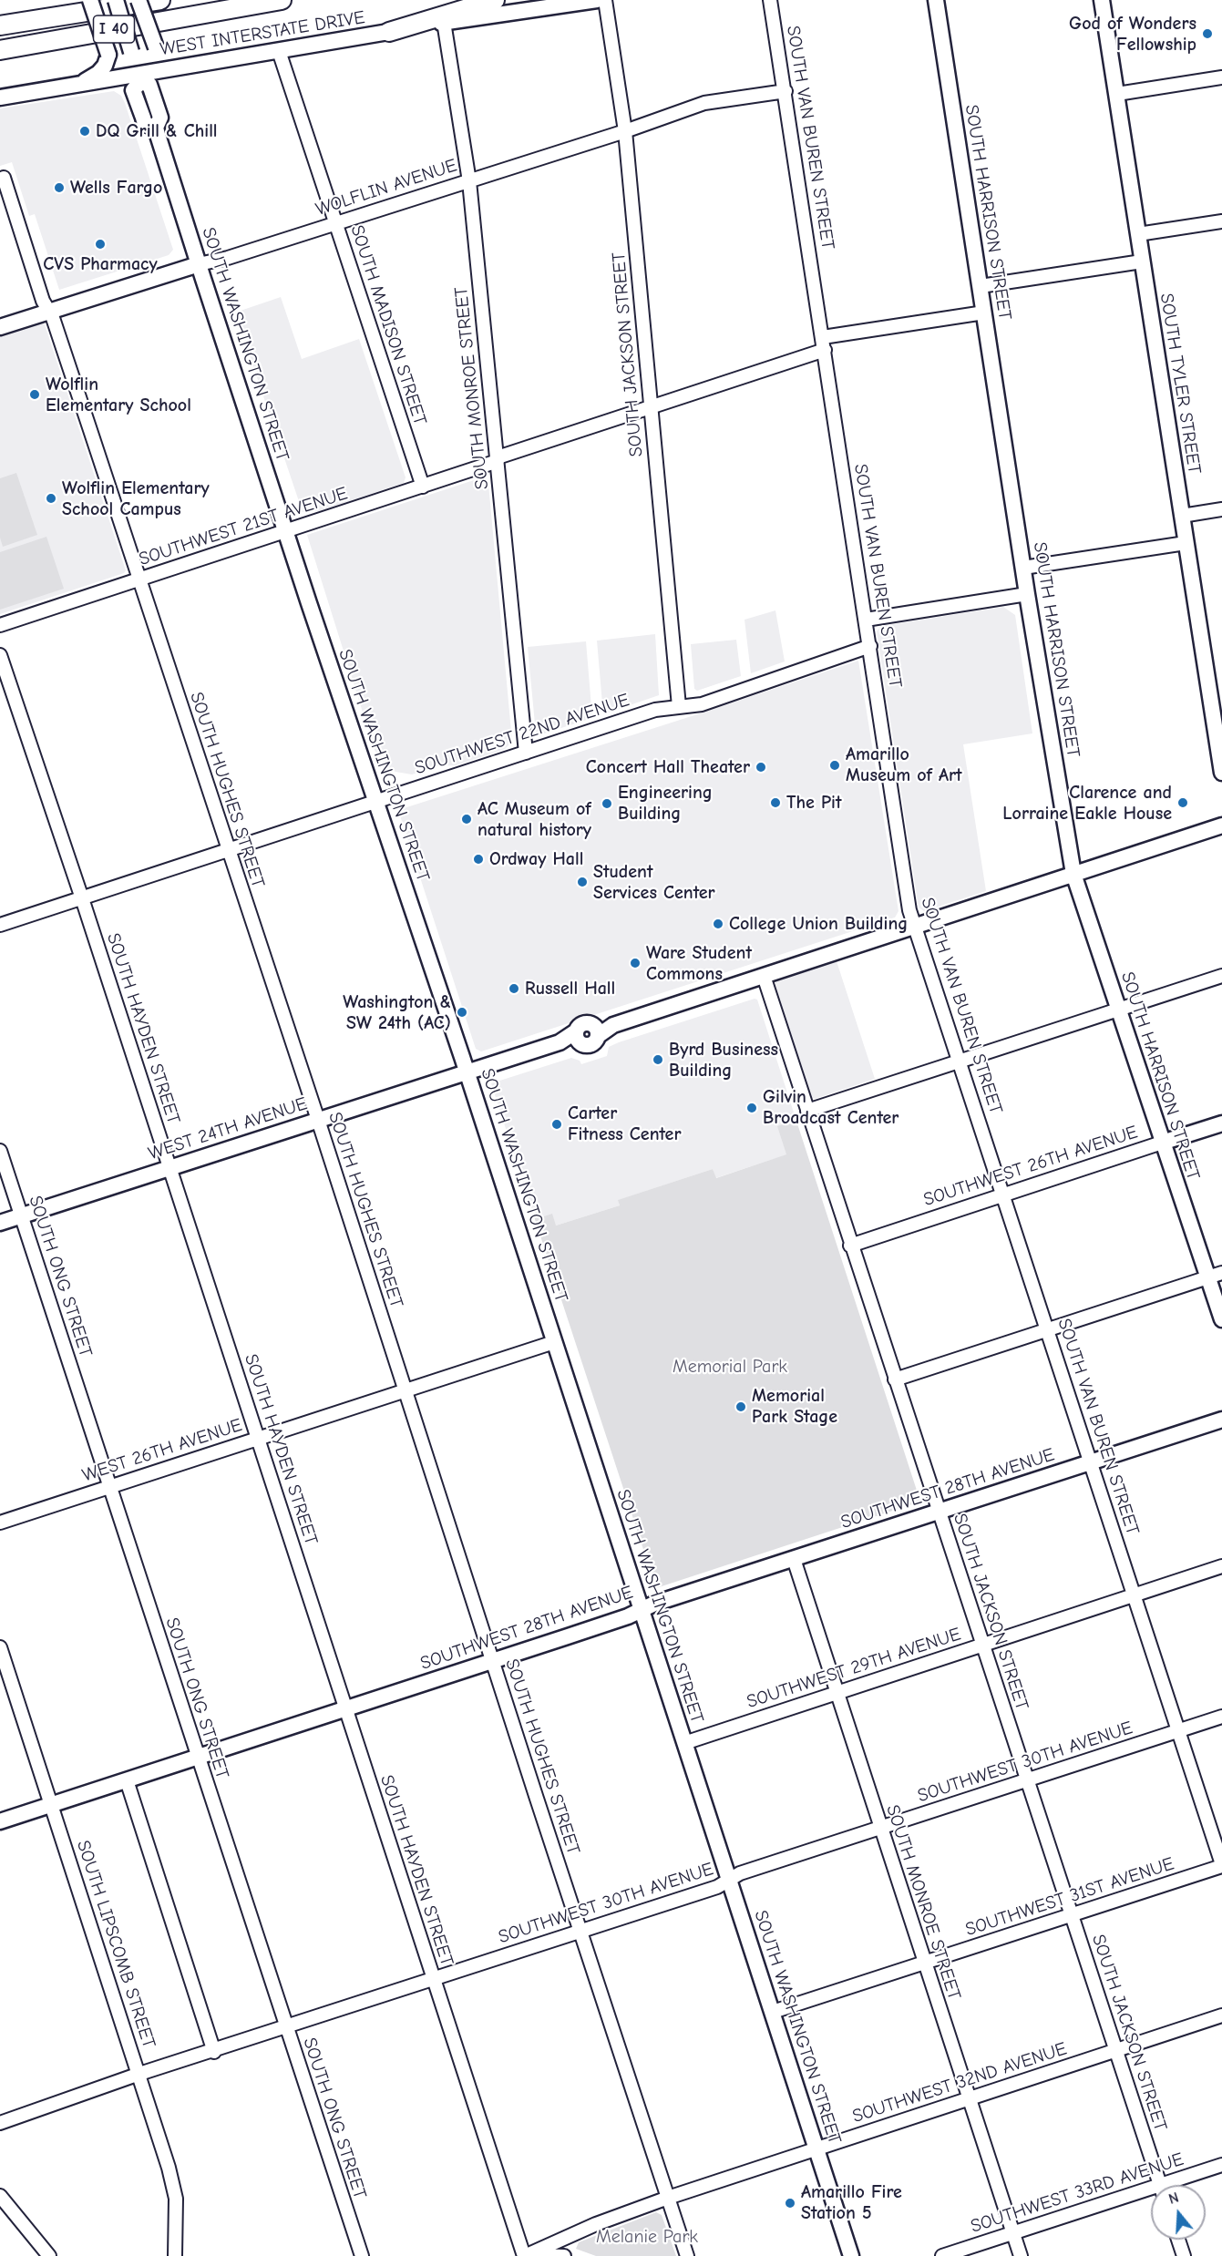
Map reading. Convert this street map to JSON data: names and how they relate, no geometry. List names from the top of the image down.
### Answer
{
  "streets": {
    "highway": ["I 40"],
    "main road": [
      "WEST INTERSTATE DRIVE",
      "WOLFLIN AVENUE",
      "SOUTH HARRISON STREET",
      "SOUTH WASHINGTON STREET",
      "SOUTH TYLER STREET",
      "WEST 24TH AVENUE",
      "SOUTHWEST 26TH AVENUE",
      "SOUTHWEST 28TH AVENUE"
    ],
    "street": [
      "SOUTH VAN BUREN STREET",
      "SOUTH MADISON STREET",
      "SOUTH JACKSON STREET",
      "SOUTH MONROE STREET",
      "SOUTHWEST 21ST AVENUE",
      "SOUTHWEST 22ND AVENUE",
      "SOUTH HUGHES STREET",
      "SOUTH HAYDEN STREET",
      "SOUTH ONG STREET",
      "WEST 26TH AVENUE",
      "SOUTHWEST 29TH AVENUE",
      "SOUTHWEST 30TH AVENUE",
      "SOUTHWEST 31ST AVENUE",
      "SOUTH LIPSCOMB STREET",
      "SOUTHWEST 32ND AVENUE",
      "SOUTHWEST 33RD AVENUE"
    ]
  },
  "crossings": [
    ["WEST INTERSTATE DRIVE", "SOUTH MADISON STREET"],
    ["WEST INTERSTATE DRIVE", "SOUTH WASHINGTON STREET"],
    ["WEST INTERSTATE DRIVE", "SOUTH MONROE STREET"],
    ["SOUTH VAN BUREN STREET", "WOLFLIN AVENUE"],
    ["SOUTH VAN BUREN STREET", "SOUTHWEST 21ST AVENUE"],
    ["SOUTH VAN BUREN STREET", "SOUTHWEST 22ND AVENUE"],
    ["SOUTH VAN BUREN STREET", "WEST 24TH AVENUE"],
    ["SOUTH VAN BUREN STREET", "SOUTHWEST 26TH AVENUE"],
    ["SOUTH VAN BUREN STREET", "SOUTHWEST 28TH AVENUE"],
    ["SOUTH VAN BUREN STREET", "SOUTHWEST 29TH AVENUE"],
    ["SOUTH VAN BUREN STREET", "SOUTHWEST 30TH AVENUE"],
    ["SOUTH VAN BUREN STREET", "SOUTHWEST 31ST AVENUE"],
    ["WOLFLIN AVENUE", "SOUTH MADISON STREET"],
    ["WOLFLIN AVENUE", "SOUTH WASHINGTON STREET"],
    ["WOLFLIN AVENUE", "SOUTH JACKSON STREET"],
    ["WOLFLIN AVENUE", "SOUTH MONROE STREET"],
    ["WOLFLIN AVENUE", "SOUTH HUGHES STREET"],
    ["SOUTH HARRISON STREET", "WEST 24TH AVENUE"],
    ["SOUTH HARRISON STREET", "SOUTHWEST 26TH AVENUE"],
    ["SOUTH MADISON STREET", "SOUTHWEST 21ST AVENUE"],
    ["SOUTH WASHINGTON STREET", "SOUTHWEST 21ST AVENUE"],
    ["SOUTH WASHINGTON STREET", "SOUTHWEST 22ND AVENUE"],
    ["SOUTH WASHINGTON STREET", "WEST 24TH AVENUE"],
    ["SOUTH WASHINGTON STREET", "WEST 26TH AVENUE"],
    ["SOUTH WASHINGTON STREET", "SOUTHWEST 28TH AVENUE"],
    ["SOUTH WASHINGTON STREET", "SOUTHWEST 29TH AVENUE"],
    ["SOUTH WASHINGTON STREET", "SOUTHWEST 30TH AVENUE"],
    ["SOUTH WASHINGTON STREET", "SOUTHWEST 31ST AVENUE"],
    ["SOUTH WASHINGTON STREET", "SOUTHWEST 32ND AVENUE"],
    ["SOUTH JACKSON STREET", "SOUTHWEST 21ST AVENUE"],
    ["SOUTH JACKSON STREET", "SOUTHWEST 22ND AVENUE"],
    ["SOUTH JACKSON STREET", "WEST 24TH AVENUE"],
    ["SOUTH JACKSON STREET", "SOUTHWEST 26TH AVENUE"],
    ["SOUTH JACKSON STREET", "SOUTHWEST 28TH AVENUE"],
    ["SOUTH JACKSON STREET", "SOUTHWEST 29TH AVENUE"],
    ["SOUTH JACKSON STREET", "SOUTHWEST 30TH AVENUE"],
    ["SOUTH JACKSON STREET", "SOUTHWEST 31ST AVENUE"],
    ["SOUTH JACKSON STREET", "SOUTHWEST 32ND AVENUE"],
    ["SOUTH MONROE STREET", "SOUTHWEST 21ST AVENUE"],
    ["SOUTH MONROE STREET", "SOUTHWEST 22ND AVENUE"],
    ["SOUTH MONROE STREET", "SOUTHWEST 28TH AVENUE"],
    ["SOUTH MONROE STREET", "SOUTHWEST 29TH AVENUE"],
    ["SOUTH MONROE STREET", "SOUTHWEST 30TH AVENUE"],
    ["SOUTH MONROE STREET", "SOUTHWEST 31ST AVENUE"],
    ["SOUTH MONROE STREET", "SOUTHWEST 32ND AVENUE"],
    ["SOUTH MONROE STREET", "SOUTHWEST 33RD AVENUE"],
    ["SOUTHWEST 21ST AVENUE", "SOUTH HUGHES STREET"],
    ["SOUTHWEST 22ND AVENUE", "SOUTH HUGHES STREET"],
    ["SOUTHWEST 22ND AVENUE", "SOUTH HAYDEN STREET"],
    ["SOUTH HUGHES STREET", "WEST 24TH AVENUE"],
    ["SOUTH HUGHES STREET", "WEST 26TH AVENUE"],
    ["SOUTH HUGHES STREET", "SOUTHWEST 28TH AVENUE"],
    ["SOUTH HUGHES STREET", "SOUTHWEST 30TH AVENUE"],
    ["SOUTH HUGHES STREET", "SOUTHWEST 32ND AVENUE"],
    ["SOUTH HAYDEN STREET", "WEST 24TH AVENUE"],
    ["SOUTH HAYDEN STREET", "WEST 26TH AVENUE"],
    ["SOUTH HAYDEN STREET", "SOUTHWEST 28TH AVENUE"],
    ["SOUTH HAYDEN STREET", "SOUTHWEST 30TH AVENUE"],
    ["SOUTH HAYDEN STREET", "SOUTHWEST 32ND AVENUE"],
    ["WEST 24TH AVENUE", "SOUTH ONG STREET"],
    ["SOUTH ONG STREET", "WEST 26TH AVENUE"],
    ["SOUTH ONG STREET", "SOUTHWEST 28TH AVENUE"],
    ["SOUTH ONG STREET", "SOUTHWEST 30TH AVENUE"],
    ["SOUTHWEST 28TH AVENUE", "SOUTH LIPSCOMB STREET"],
    ["SOUTHWEST 30TH AVENUE", "SOUTH LIPSCOMB STREET"]
  ],
  "parks": ["Memorial Park", "Melanie Park"],
  "places": [
    "God of Wonders Fellowship",
    "DQ Grill & Chill",
    "Wells Fargo",
    "CVS Pharmacy",
    "Wolflin Elementary School",
    "Wolflin Elementary School Campus",
    "Amarillo Museum of Art",
    "Concert Hall Theater",
    "The Pit",
    "Clarence and Lorraine Eakle House",
    "Engineering Building",
    "AC Museum of natural history",
    "Ordway Hall",
    "Student Services Center",
    "College Union Building",
    "Ware Student Commons",
    "Russell Hall",
    "Washington & SW 24th (AC)",
    "Byrd Business Building",
    "Gilvin Broadcast Center",
    "Carter Fitness Center",
    "Memorial Park Stage",
    "Amarillo Fire Station 5"
  ],
  "north": "top"
}
